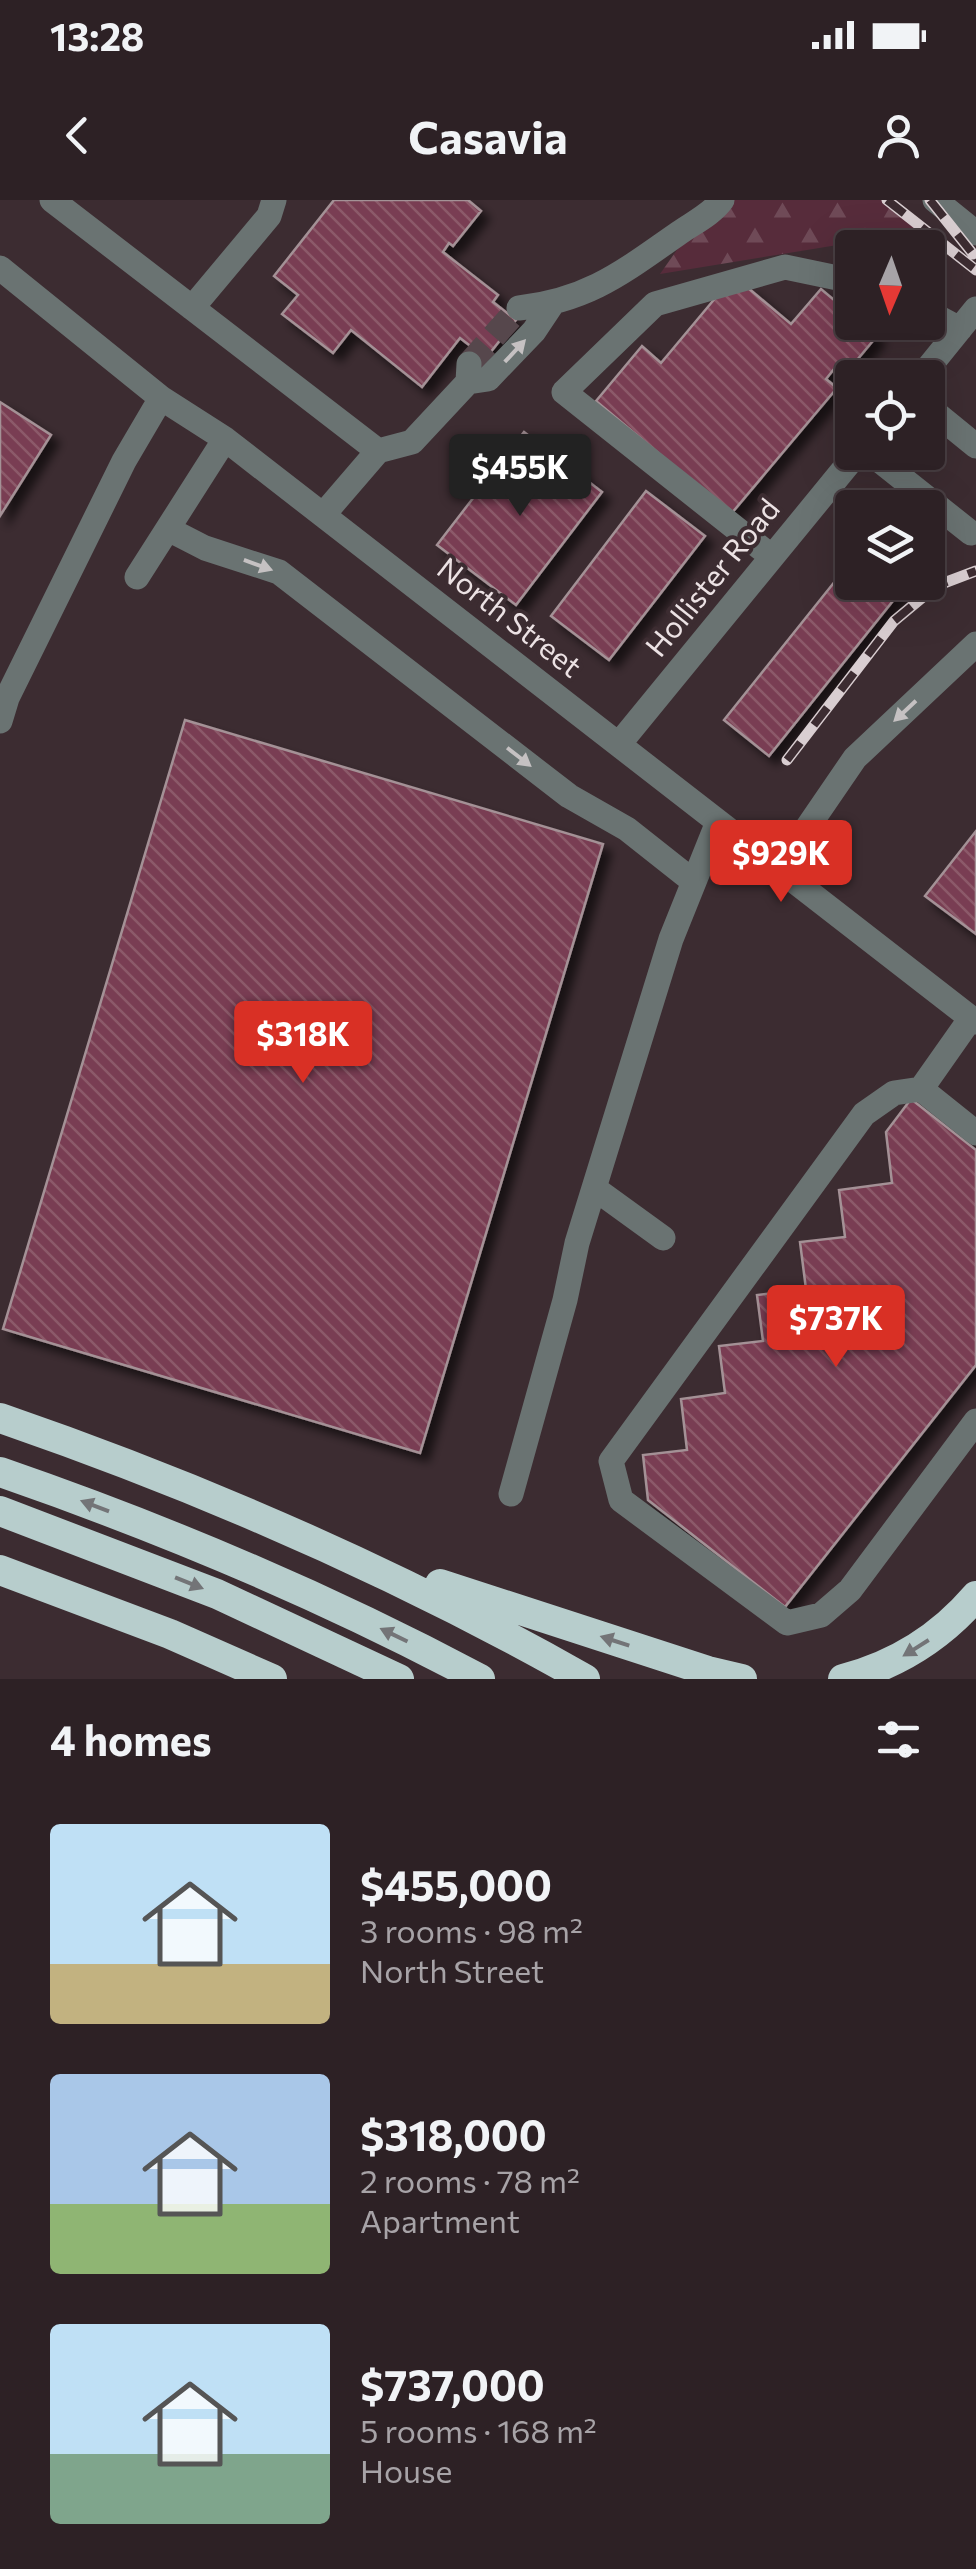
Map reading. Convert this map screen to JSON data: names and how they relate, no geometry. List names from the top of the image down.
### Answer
{
  "streets": {
    "street": ["Hollister Road", "North Street"]
  },
  "crossings": [
    ["Hollister Road", "North Street"]
  ],
  "north": "bottom",
  "page": {
    "status": "13:28",
    "header": "Casavia",
    "price": [
      "$455K",
      "$929K",
      "$318K",
      "$737K"
    ],
    "heading": "4 homes",
    "list": [
      {
        "name": "$455,000",
        "note": "3 rooms · 98 m² · North Street"
      },
      {
        "name": "$318,000",
        "note": "2 rooms · 78 m² · Apartment"
      },
      {
        "name": "$737,000",
        "note": "5 rooms · 168 m² · House"
      }
    ]
  }
}
